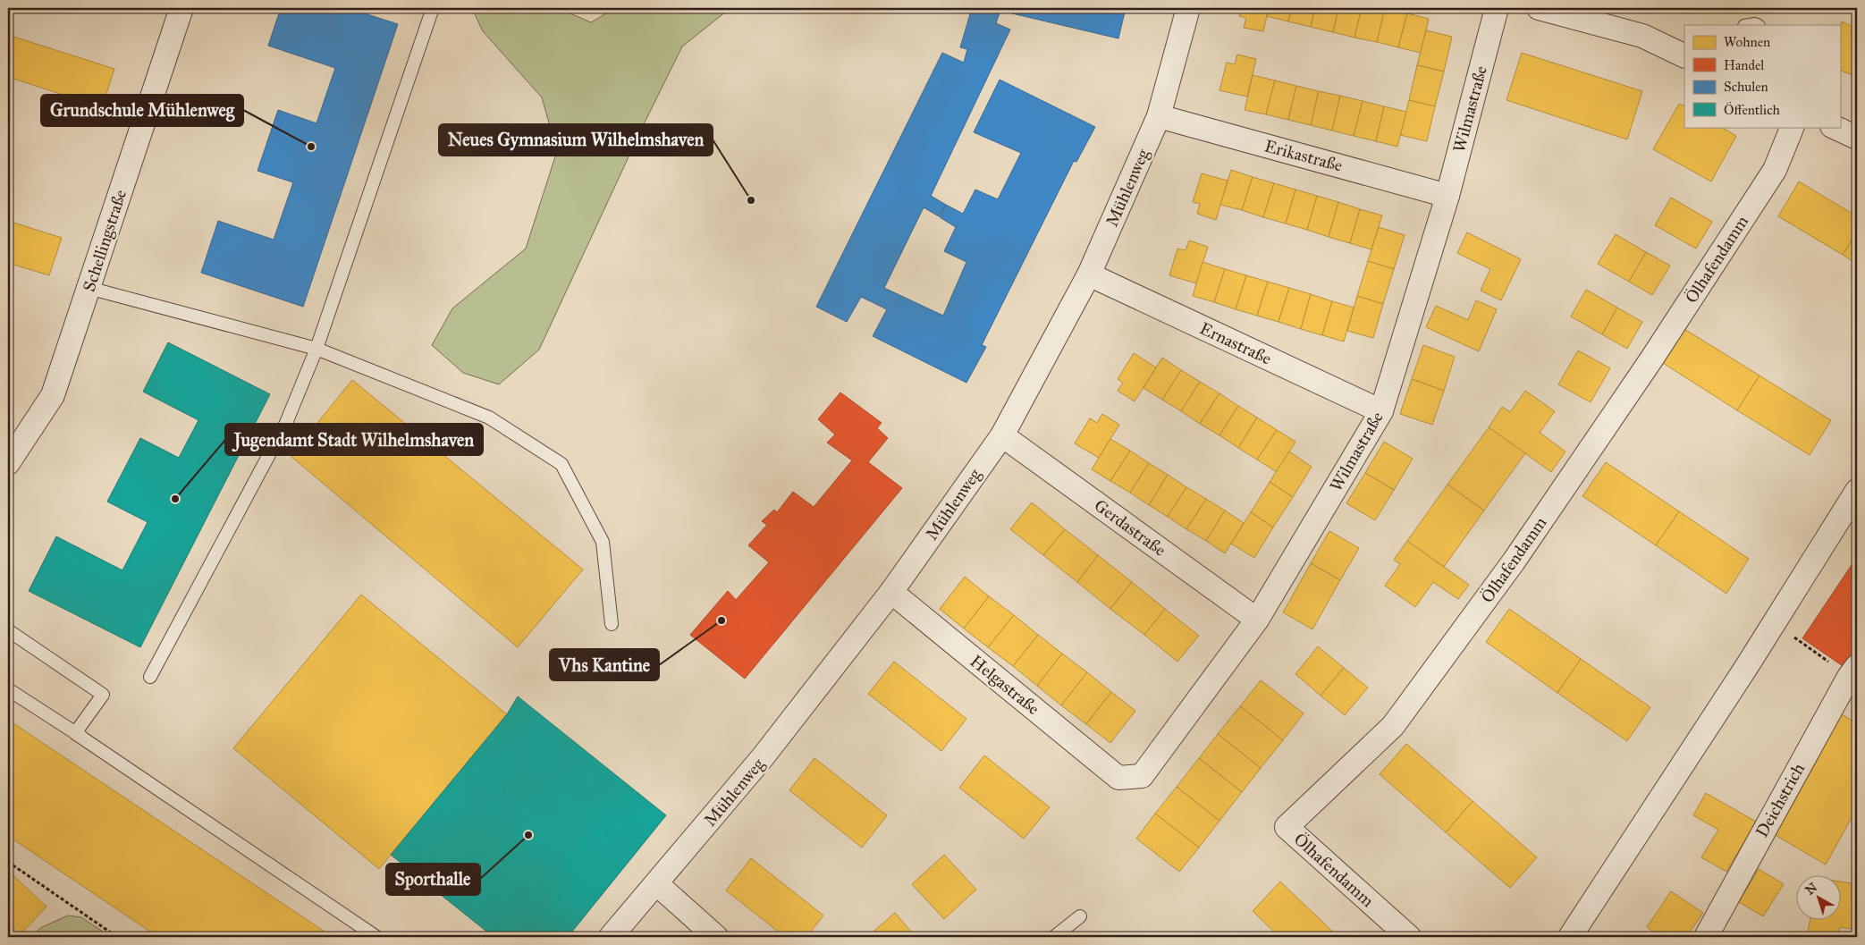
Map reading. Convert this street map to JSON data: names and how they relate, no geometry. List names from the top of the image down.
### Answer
{
  "streets": {
    "street": [
      "Wilmastraße",
      "Erikastraße",
      "Mühlenweg",
      "Schellingstraße",
      "Ölhafendamm",
      "Ernastraße",
      "Gerdastraße",
      "Helgastraße",
      "Deichstrich"
    ]
  },
  "crossings": [
    ["Wilmastraße", "Erikastraße"],
    ["Wilmastraße", "Ernastraße"],
    ["Wilmastraße", "Gerdastraße"],
    ["Wilmastraße", "Helgastraße"],
    ["Erikastraße", "Mühlenweg"],
    ["Mühlenweg", "Ernastraße"],
    ["Mühlenweg", "Gerdastraße"],
    ["Mühlenweg", "Helgastraße"]
  ],
  "places": [
    "Grundschule Mühlenweg",
    "Neues Gymnasium Wilhelmshaven",
    "Jugendamt Stadt Wilhelmshaven",
    "Vhs Kantine",
    "Sporthalle"
  ],
  "legend": [
    "Wohnen",
    "Handel",
    "Schulen",
    "Öffentlich"
  ],
  "north": "top left"
}
